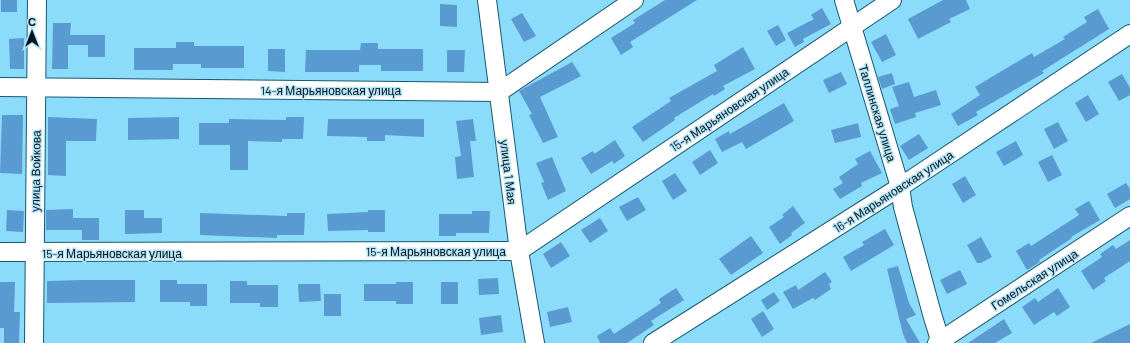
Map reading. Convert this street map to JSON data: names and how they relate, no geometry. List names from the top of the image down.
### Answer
{
  "streets": {
    "street": [
      "14-я Марьяновская улица",
      "15-я Марьяновская улица",
      "Таллинская улица",
      "улица Войкова",
      "улица 1 Мая",
      "16-я Марьяновская улица",
      "Гомельская улица"
    ]
  },
  "crossings": [
    ["14-я Марьяновская улица", "улица Войкова"],
    ["14-я Марьяновская улица", "улица 1 Мая"],
    ["15-я Марьяновская улица", "Таллинская улица"],
    ["15-я Марьяновская улица", "улица Войкова"],
    ["15-я Марьяновская улица", "улица 1 Мая"],
    ["Таллинская улица", "16-я Марьяновская улица"],
    ["Таллинская улица", "Гомельская улица"]
  ],
  "north": "top"
}
